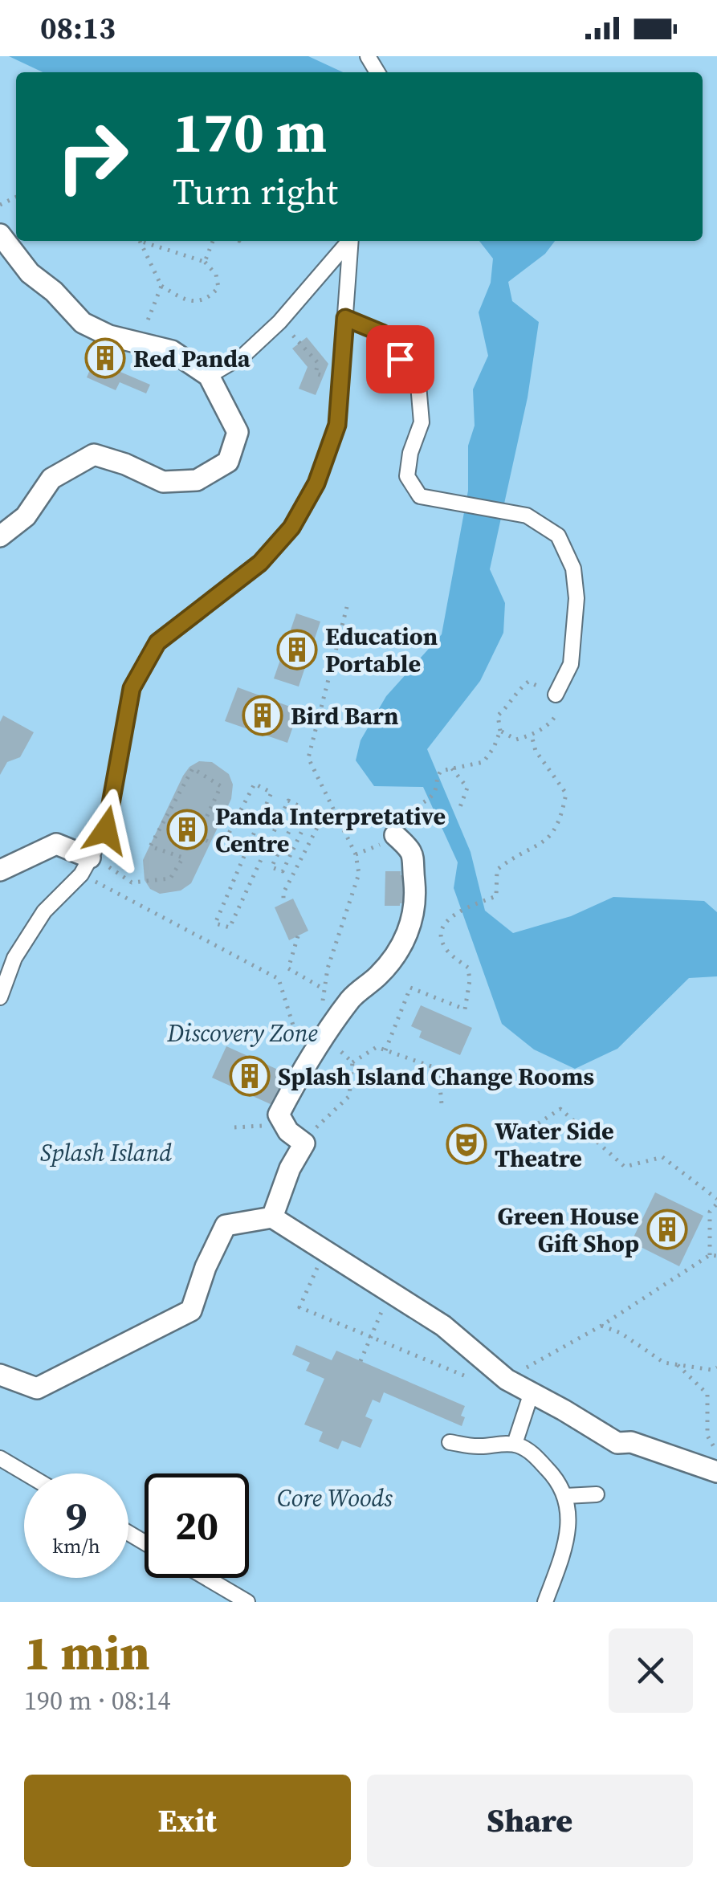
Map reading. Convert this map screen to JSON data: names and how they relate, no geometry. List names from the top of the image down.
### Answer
{
  "parks": ["Discovery Zone", "Splash Island", "Core Woods"],
  "places": {
    "building": [
      "Red Panda",
      "Education Portable",
      "Bird Barn",
      "Panda Interpretative Centre",
      "Splash Island Change Rooms",
      "Green House Gift Shop"
    ],
    "theatre": ["Water Side Theatre"]
  },
  "page": {
    "status": "08:13",
    "turn": ["170 m", "Turn right"],
    "speed": "9 km/h",
    "limit": "20",
    "heading": ["1 min", "190 m · 08:14"],
    "buttons": ["Exit", "Share"]
  }
}
